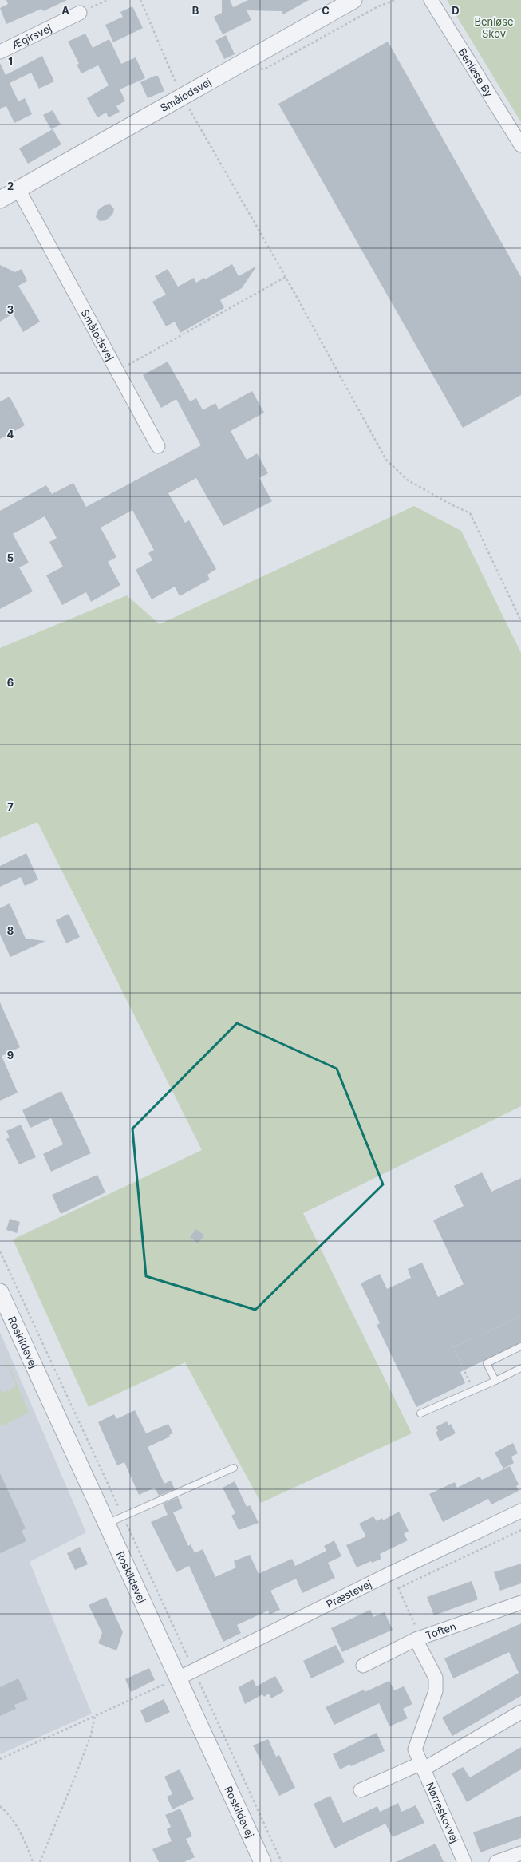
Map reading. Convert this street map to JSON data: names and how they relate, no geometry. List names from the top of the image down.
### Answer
{
  "streets": {
    "street": [
      "Ægirsvej",
      "Benløse By",
      "Smålodsvej",
      "Roskildevej",
      "Præstevej",
      "Toften",
      "Nørreskovvej"
    ]
  },
  "crossings": [
    ["Roskildevej", "Præstevej"],
    ["Toften", "Nørreskovvej"]
  ],
  "parks": ["Benløse Skov"],
  "grid": {
    "columns": [
      "A",
      "B",
      "C",
      "D"
    ],
    "rows": [
      "1",
      "2",
      "3",
      "4",
      "5",
      "6",
      "7",
      "8",
      "9"
    ]
  }
}
